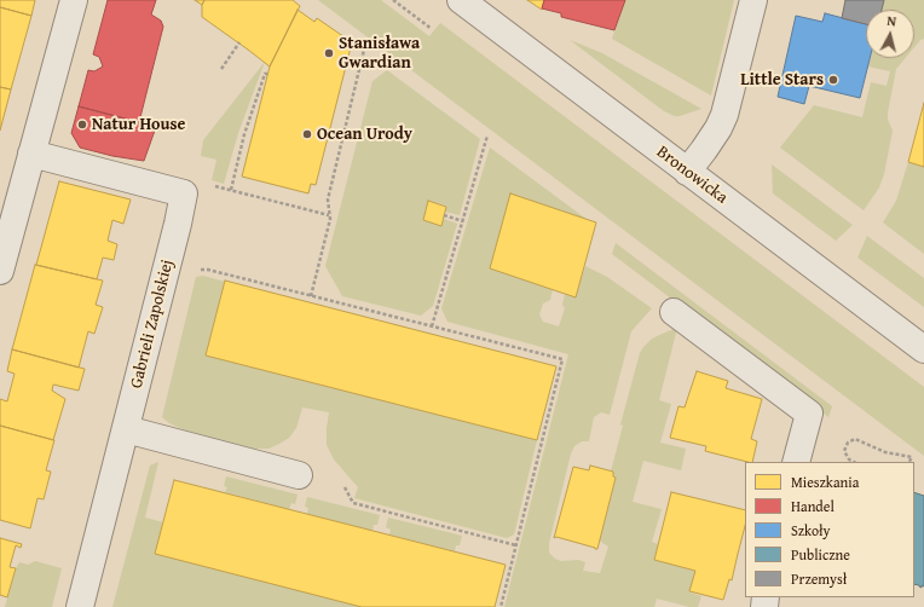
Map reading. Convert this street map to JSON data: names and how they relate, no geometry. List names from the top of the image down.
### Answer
{
  "streets": {
    "street": ["Bronowicka", "Gabrieli Zapolskiej"]
  },
  "places": [
    "Stanisława Gwardian",
    "Little Stars",
    "Natur House",
    "Ocean Urody"
  ],
  "legend": [
    "Mieszkania",
    "Handel",
    "Szkoły",
    "Publiczne",
    "Przemysł"
  ],
  "north": "top"
}
